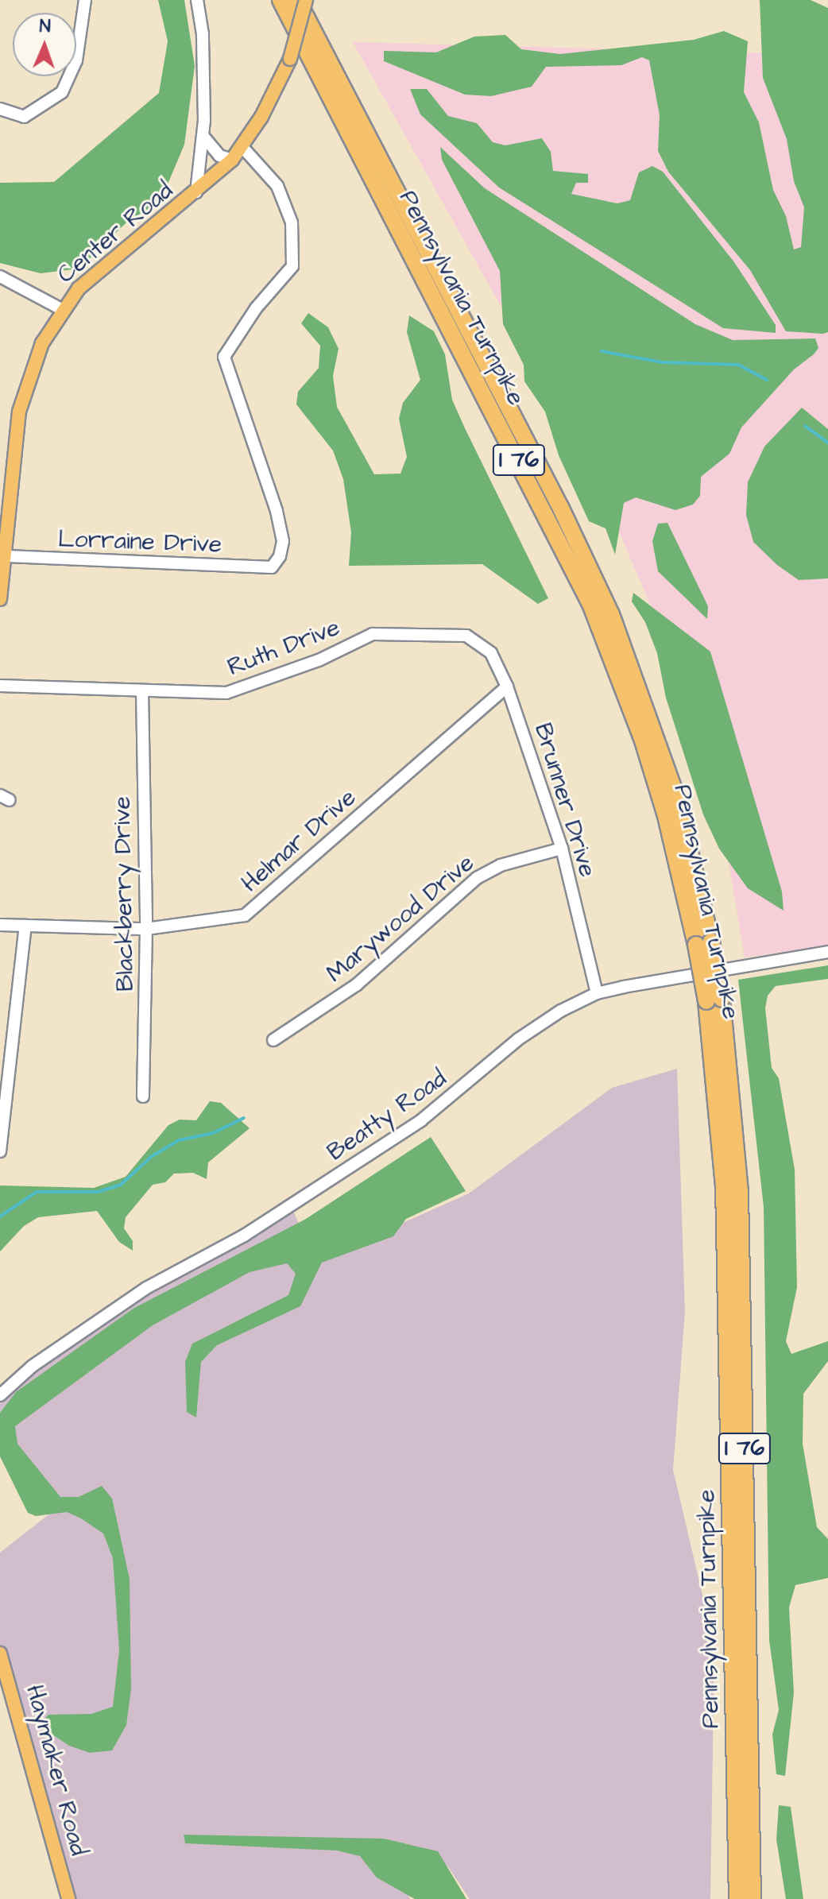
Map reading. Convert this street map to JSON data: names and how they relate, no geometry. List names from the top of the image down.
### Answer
{
  "streets": {
    "highway": ["Pennsylvania Turnpike", "I 76"],
    "main road": ["Center Road", "Haymaker Road"],
    "street": [
      "Lorraine Drive",
      "Ruth Drive",
      "Brunner Drive",
      "Helmar Drive",
      "Blackberry Drive",
      "Marywood Drive",
      "Beatty Road"
    ]
  },
  "crossings": [
    ["Center Road", "Lorraine Drive"],
    ["Ruth Drive", "Brunner Drive"],
    ["Ruth Drive", "Blackberry Drive"],
    ["Brunner Drive", "Helmar Drive"],
    ["Brunner Drive", "Marywood Drive"],
    ["Brunner Drive", "Beatty Road"],
    ["Helmar Drive", "Blackberry Drive"]
  ],
  "north": "top"
}
